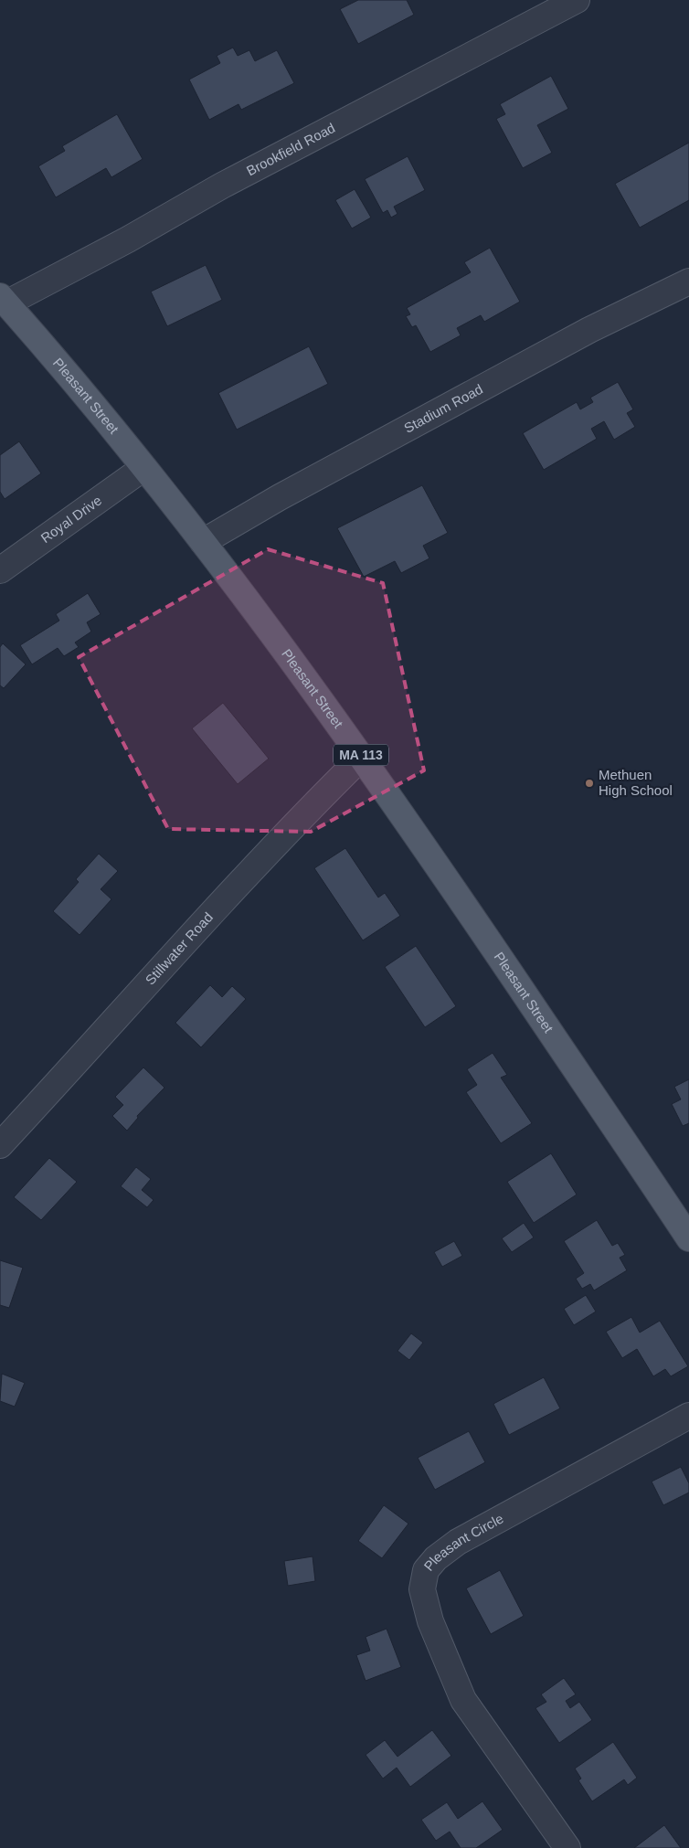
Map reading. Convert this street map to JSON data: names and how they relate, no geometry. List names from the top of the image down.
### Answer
{
  "streets": {
    "main road": ["Pleasant Street", "MA 113"],
    "street": [
      "Brookfield Road",
      "Stadium Road",
      "Royal Drive",
      "Stillwater Road",
      "Pleasant Circle"
    ]
  },
  "crossings": [
    ["Brookfield Road", "Pleasant Street"],
    ["Pleasant Street", "Stadium Road"],
    ["Pleasant Street", "Royal Drive"],
    ["Pleasant Street", "Stillwater Road"]
  ],
  "places": ["Methuen High School"]
}
